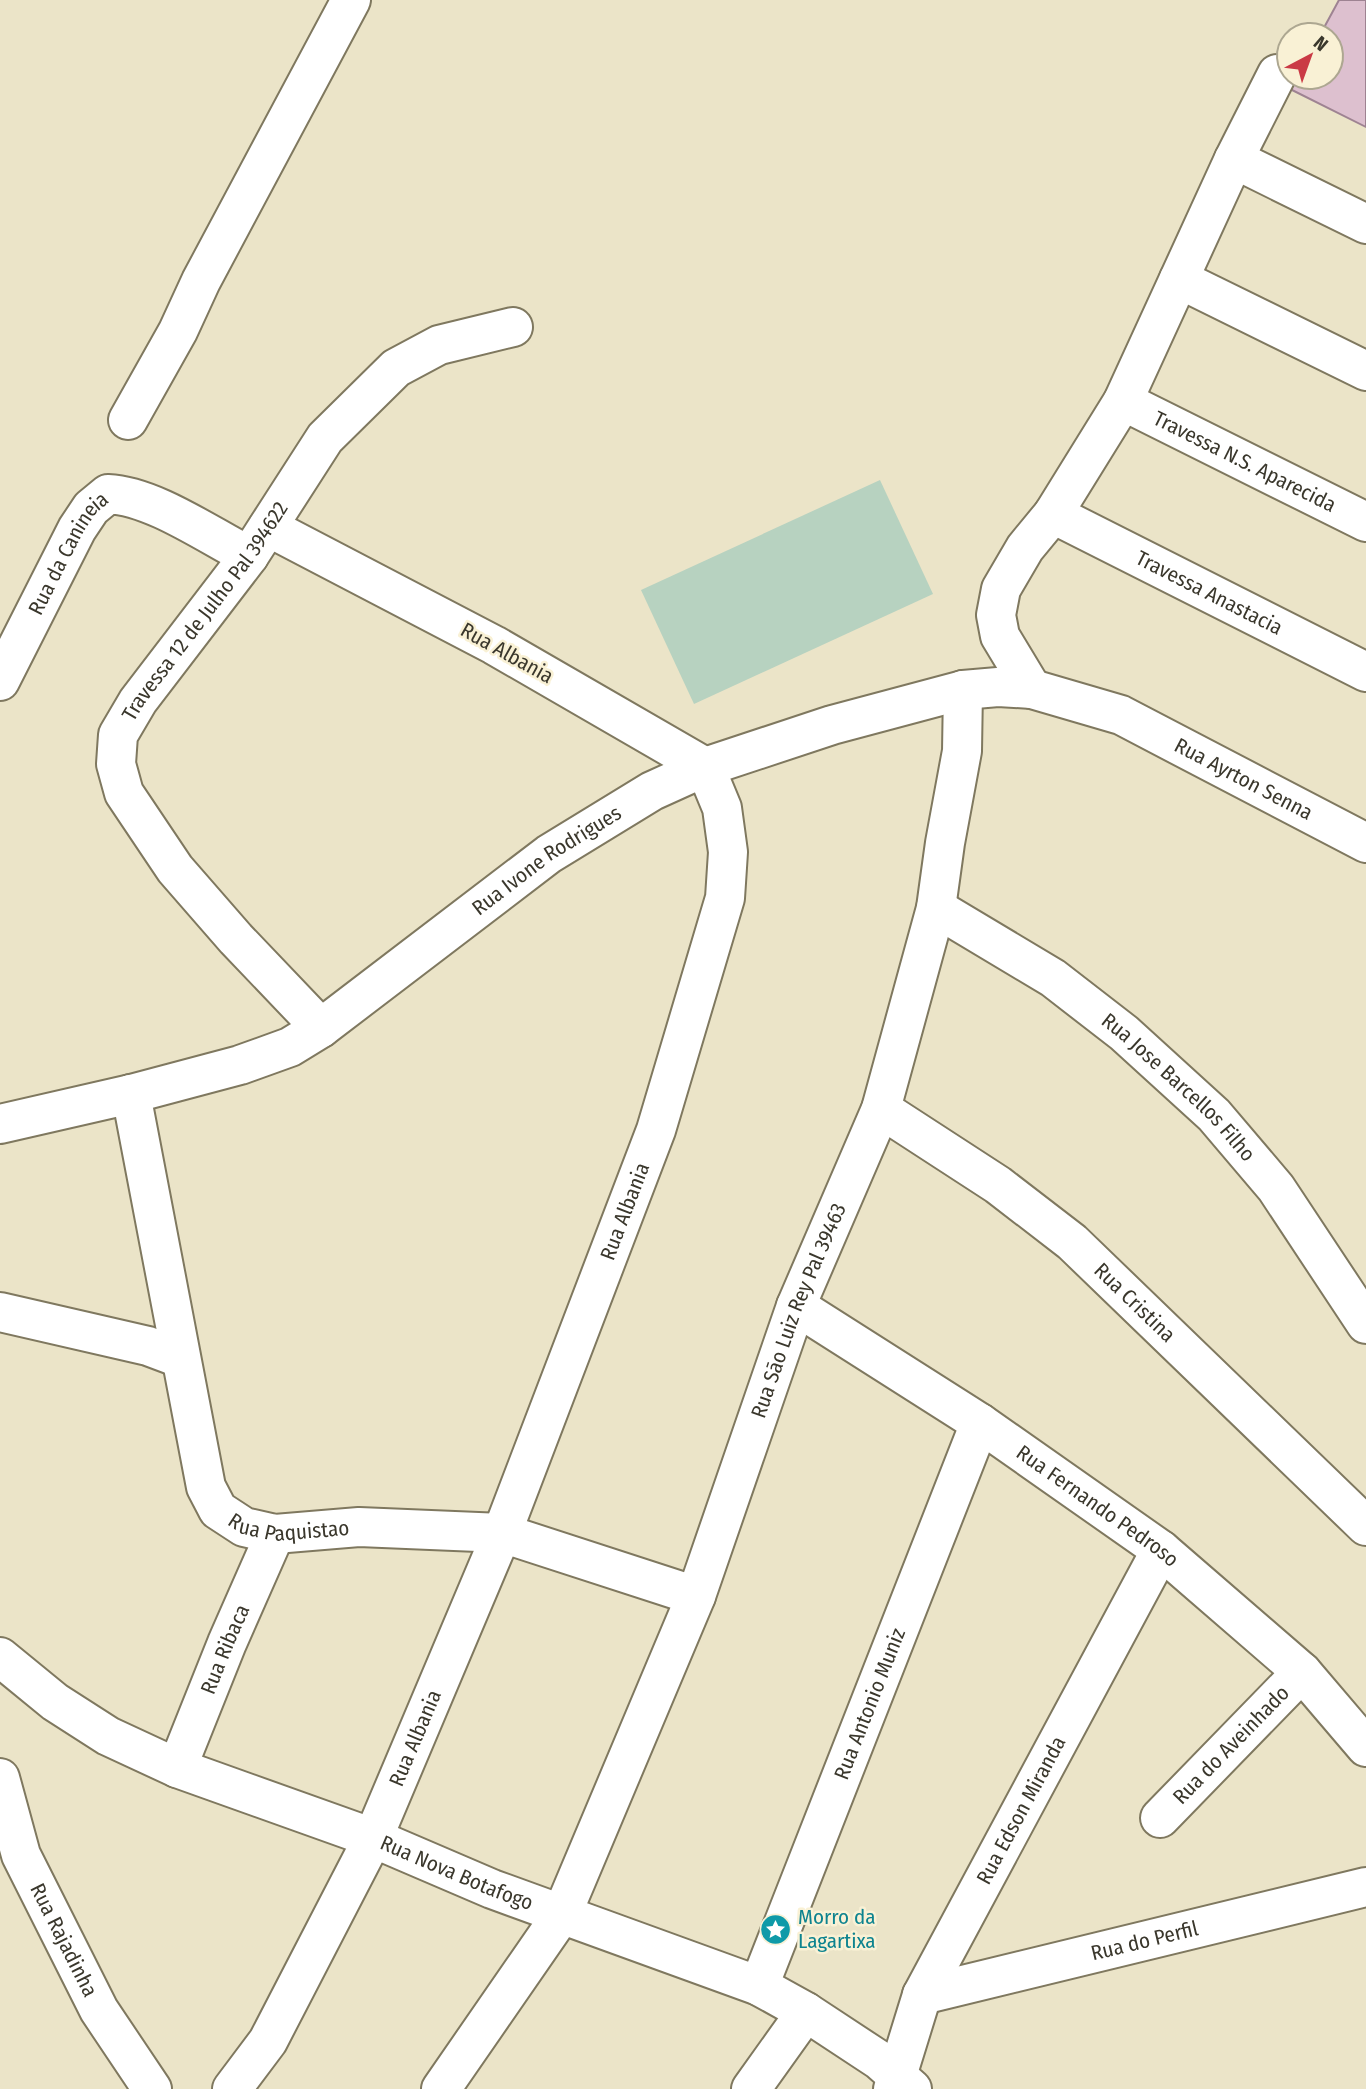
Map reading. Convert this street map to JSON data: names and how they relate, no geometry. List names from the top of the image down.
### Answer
{
  "streets": {
    "street": [
      "Travessa N.S. Aparecida",
      "Rua da Canineia",
      "Travessa Anastacia",
      "Travessa 12 de Julho Pal 394622",
      "Rua Albania",
      "Rua Ayrton Senna",
      "Rua Ivone Rodrigues",
      "Rua Jose Barcellos Filho",
      "Rua Cristina",
      "Rua Sāo Luiz Rey Pal 39463",
      "Rua Fernando Pedroso",
      "Rua Paquistao",
      "Rua Ribaca",
      "Rua Antonio Muniz",
      "Rua do Aveinhado",
      "Rua Edson Miranda",
      "Rua Nova Botafogo",
      "Rua Rajadinha",
      "Rua do Perfil"
    ]
  },
  "crossings": [
    ["Rua da Canineia", "Travessa 12 de Julho Pal 394622"],
    ["Rua da Canineia", "Rua Albania"],
    ["Travessa 12 de Julho Pal 394622", "Rua Albania"],
    ["Travessa 12 de Julho Pal 394622", "Rua Ivone Rodrigues"],
    ["Rua Albania", "Rua Ivone Rodrigues"],
    ["Rua Albania", "Rua Paquistao"],
    ["Rua Albania", "Rua Nova Botafogo"],
    ["Rua Ayrton Senna", "Rua Ivone Rodrigues"],
    ["Rua Ivone Rodrigues", "Rua Sāo Luiz Rey Pal 39463"],
    ["Rua Ivone Rodrigues", "Rua Paquistao"],
    ["Rua Jose Barcellos Filho", "Rua Sāo Luiz Rey Pal 39463"],
    ["Rua Cristina", "Rua Sāo Luiz Rey Pal 39463"],
    ["Rua Sāo Luiz Rey Pal 39463", "Rua Fernando Pedroso"],
    ["Rua Sāo Luiz Rey Pal 39463", "Rua Paquistao"],
    ["Rua Sāo Luiz Rey Pal 39463", "Rua Nova Botafogo"],
    ["Rua Fernando Pedroso", "Rua Antonio Muniz"],
    ["Rua Fernando Pedroso", "Rua do Aveinhado"],
    ["Rua Fernando Pedroso", "Rua Edson Miranda"],
    ["Rua Paquistao", "Rua Ribaca"],
    ["Rua Ribaca", "Rua Nova Botafogo"],
    ["Rua Antonio Muniz", "Rua Nova Botafogo"],
    ["Rua Edson Miranda", "Rua Nova Botafogo"],
    ["Rua Edson Miranda", "Rua do Perfil"]
  ],
  "places": {
    "place": ["Morro da Lagartixa"]
  },
  "north": "top right"
}
